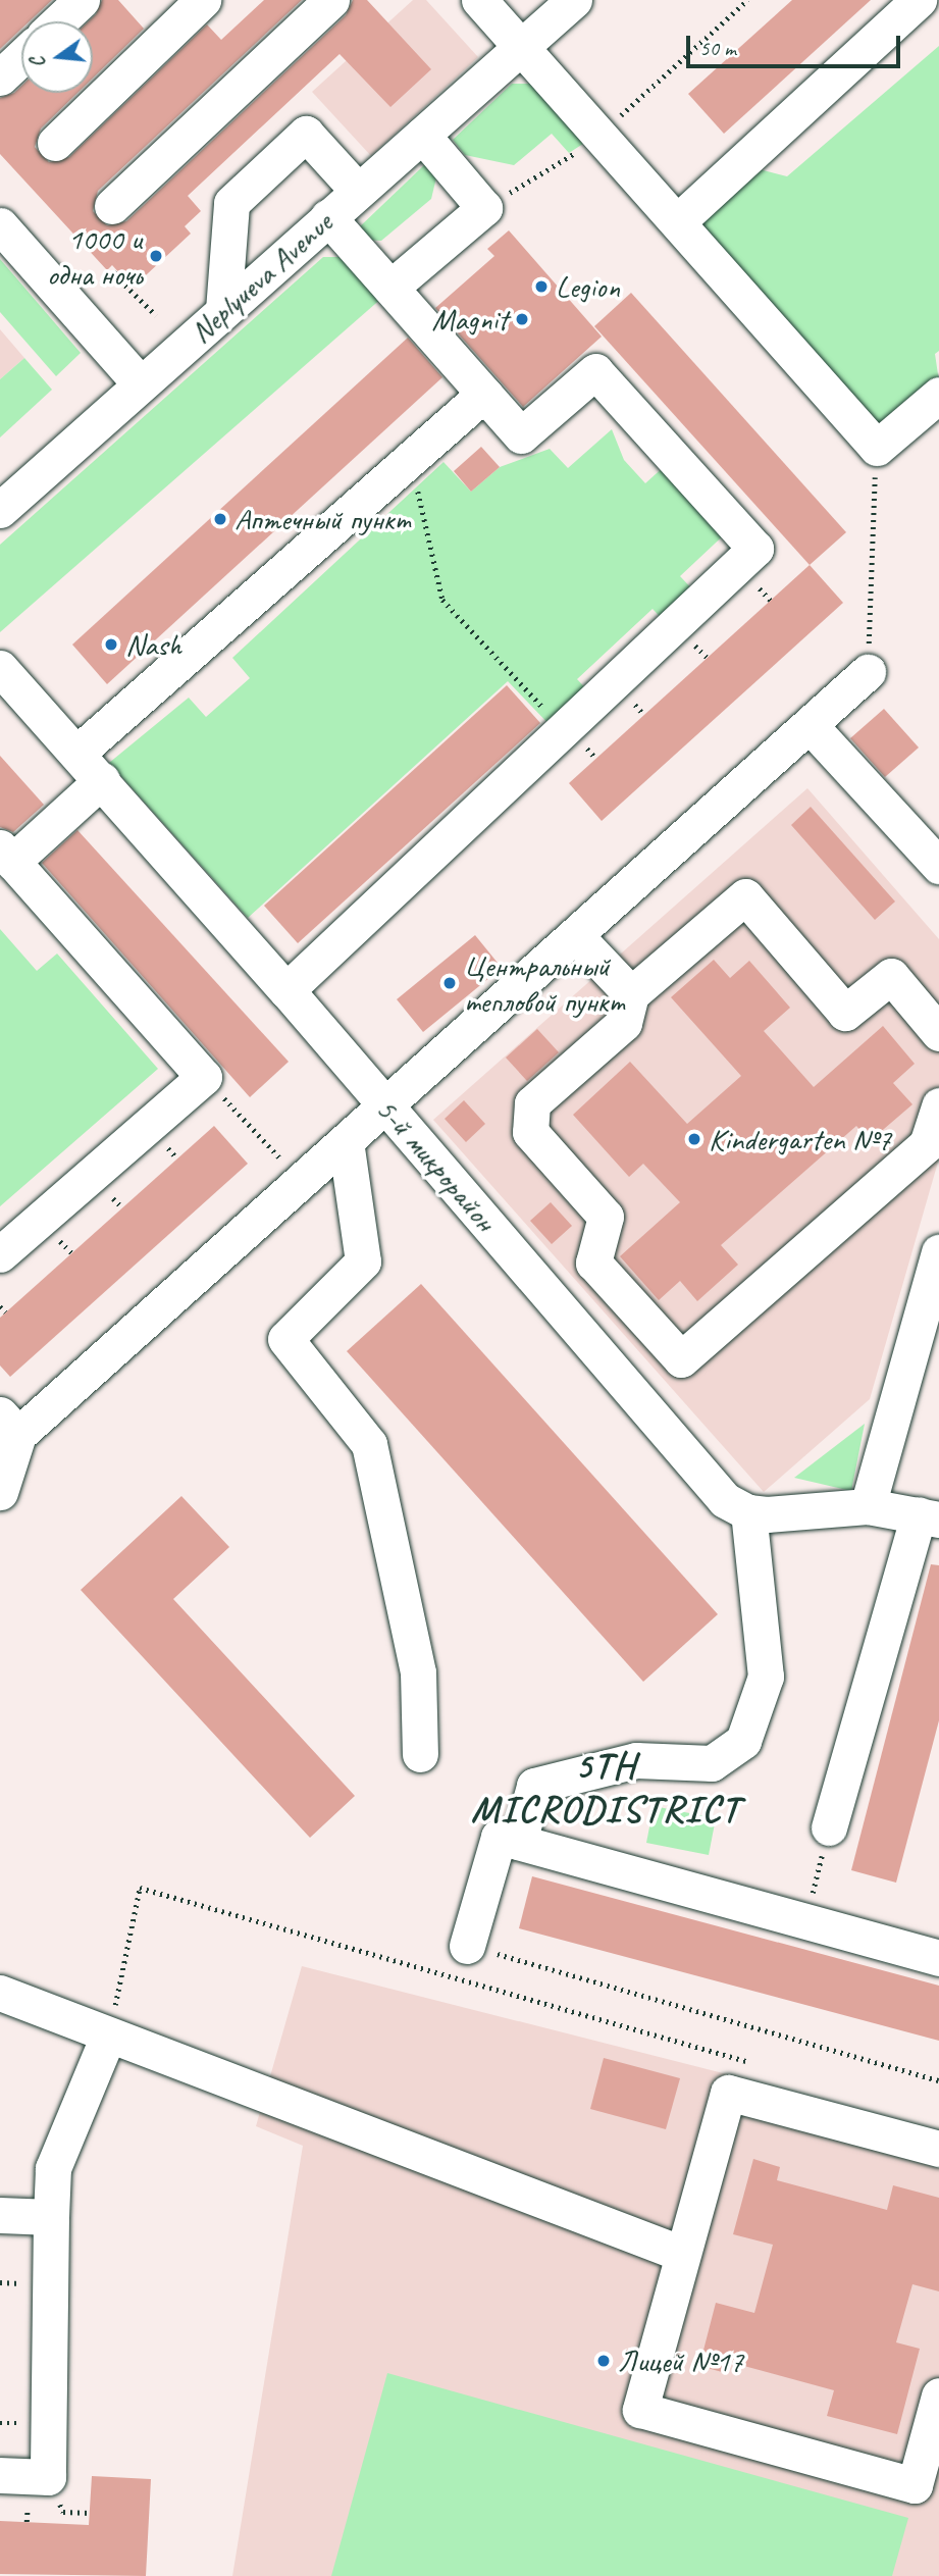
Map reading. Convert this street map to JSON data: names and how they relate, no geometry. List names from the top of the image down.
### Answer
{
  "streets": {
    "street": ["Neplyueva Avenue", "5-й микрорайон"]
  },
  "districts": ["5TH MICRODISTRICT"],
  "places": [
    "1000 и одна ночь",
    "Legion",
    "Magnit",
    "Аптечный пункт",
    "Nash",
    "Центральный тепловой пункт",
    "Kindergarten №7",
    "Лицей №17"
  ],
  "scale_bar": "50 m",
  "north": "left"
}
